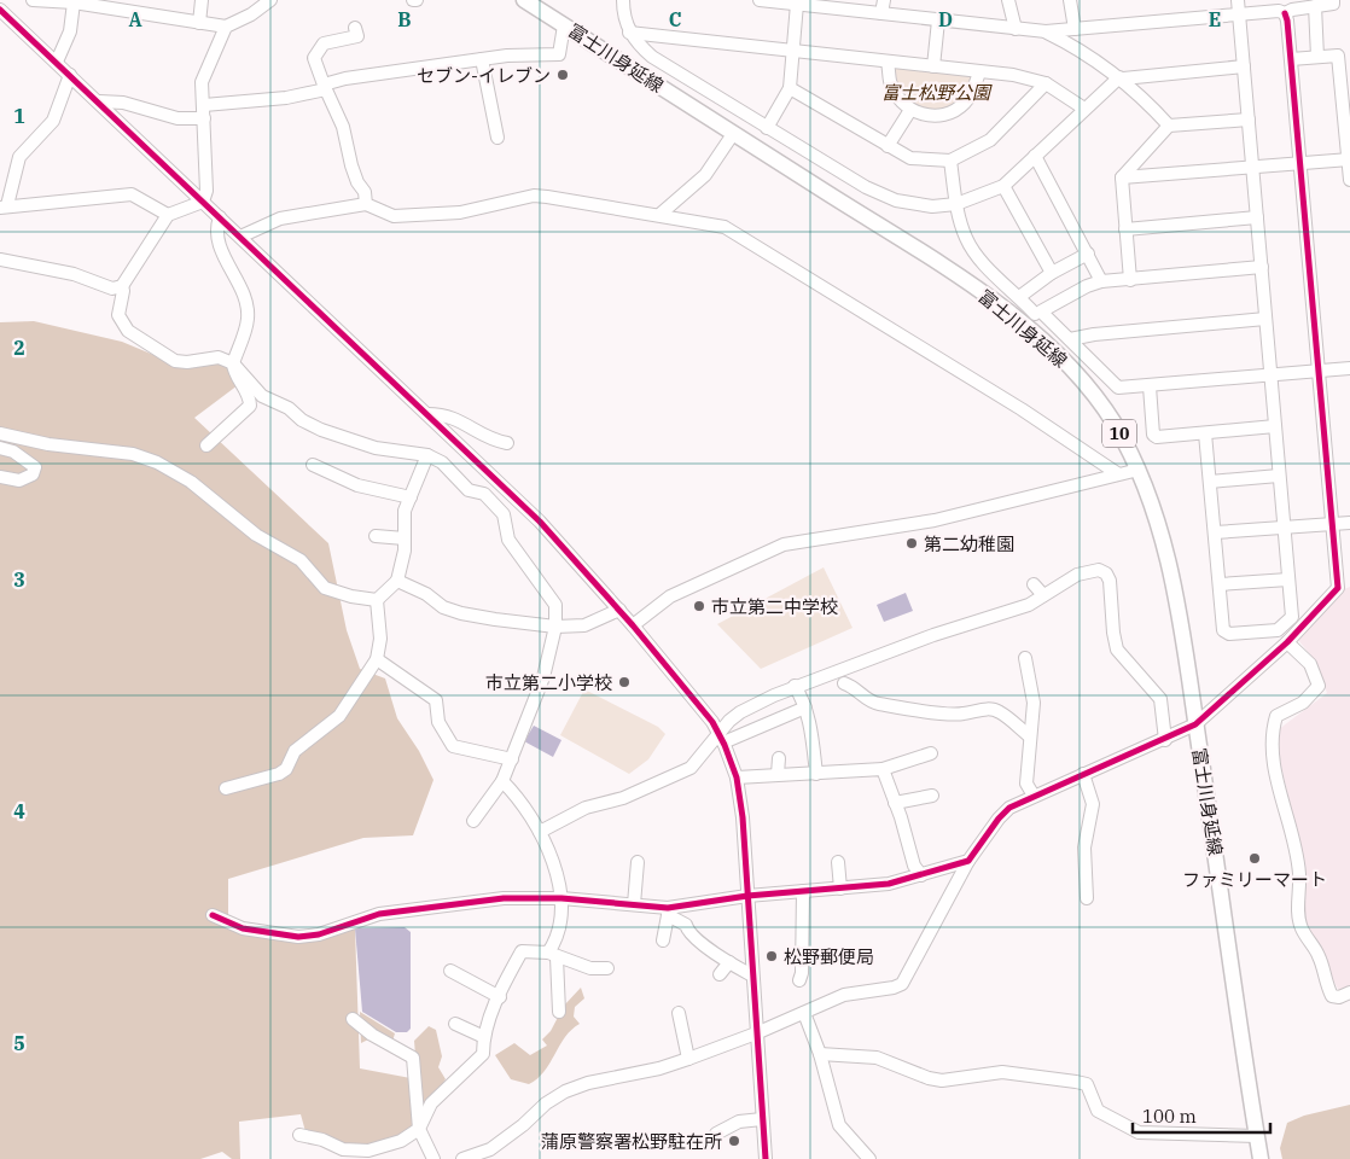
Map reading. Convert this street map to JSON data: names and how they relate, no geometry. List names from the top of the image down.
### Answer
{
  "streets": {
    "main road": ["富士川身延線", "10"]
  },
  "parks": ["富士松野公園"],
  "places": [
    "セブン-イレブン",
    "第二幼稚園",
    "市立第二中学校",
    "市立第二小学校",
    "ファミリーマート",
    "松野郵便局",
    "蒲原警察署松野駐在所"
  ],
  "scale_bar": "100 m",
  "grid": {
    "columns": [
      "A",
      "B",
      "C",
      "D",
      "E"
    ],
    "rows": [
      "1",
      "2",
      "3",
      "4",
      "5"
    ]
  }
}
